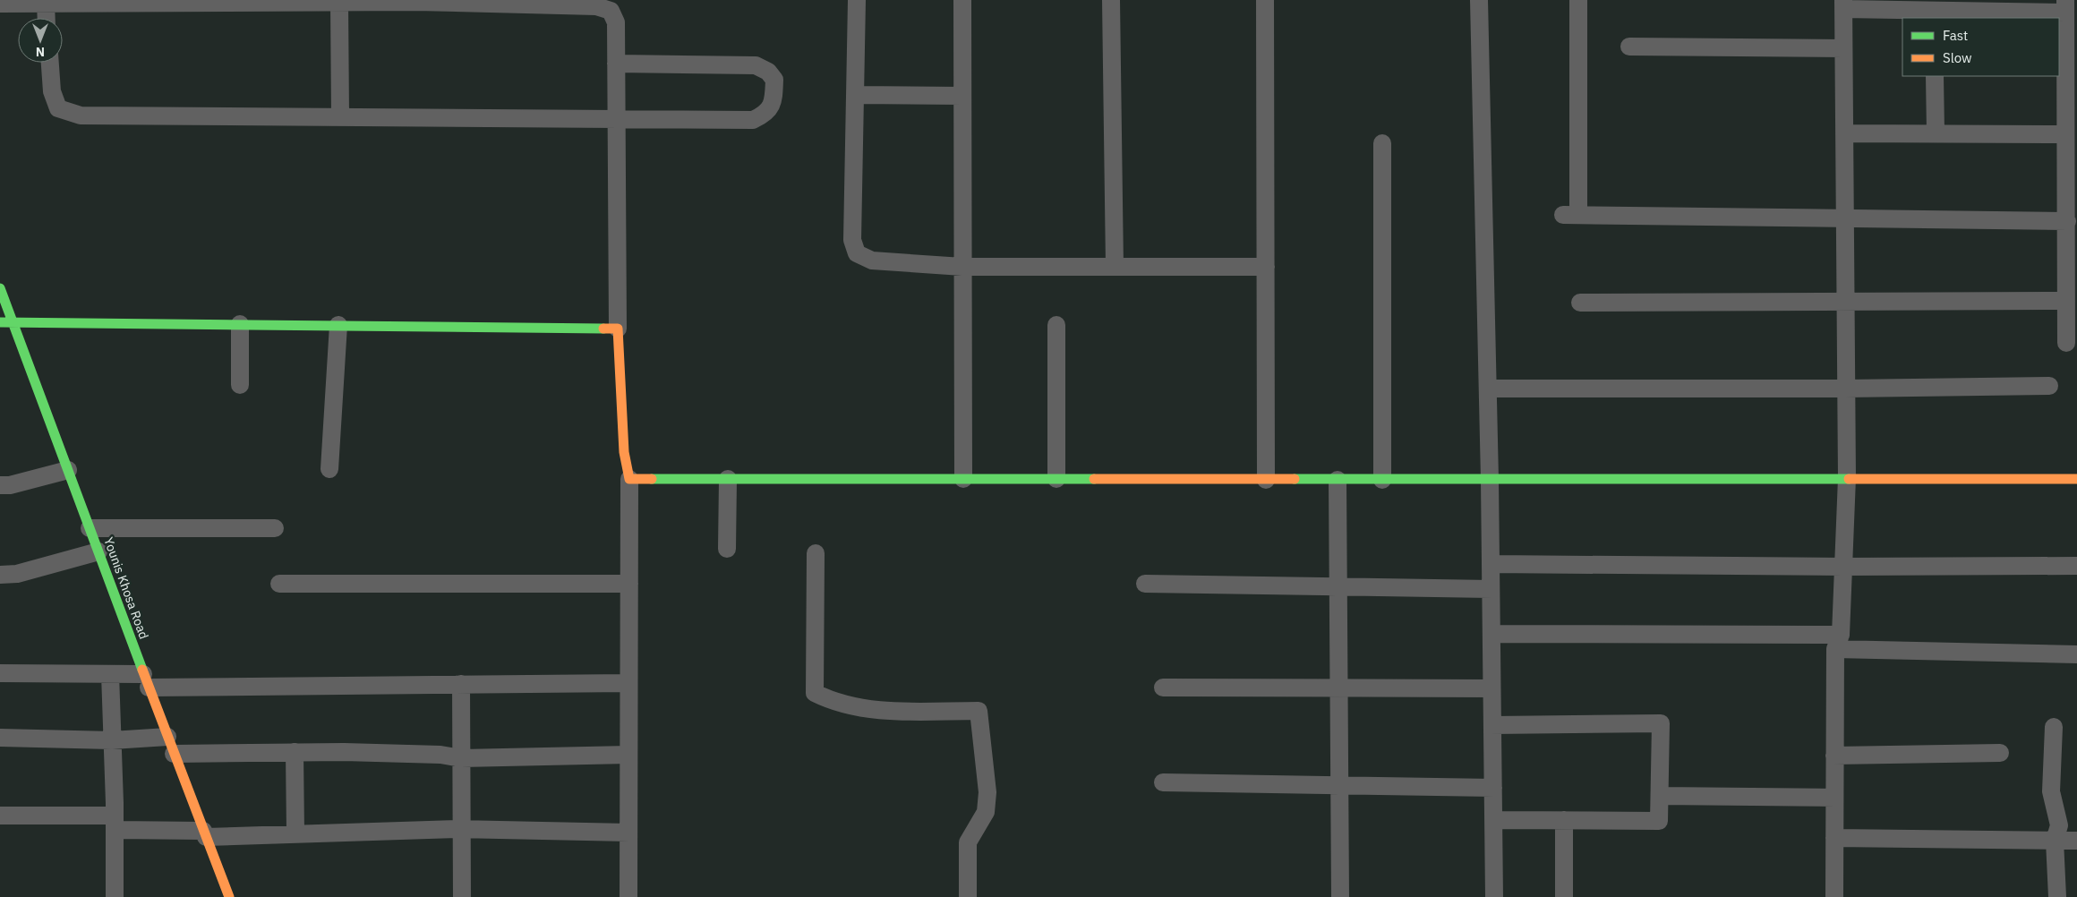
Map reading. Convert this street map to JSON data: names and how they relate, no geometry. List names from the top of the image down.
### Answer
{
  "streets": {
    "street": ["Younis Khosa Road"]
  },
  "legend": ["Fast", "Slow"],
  "north": "bottom"
}
